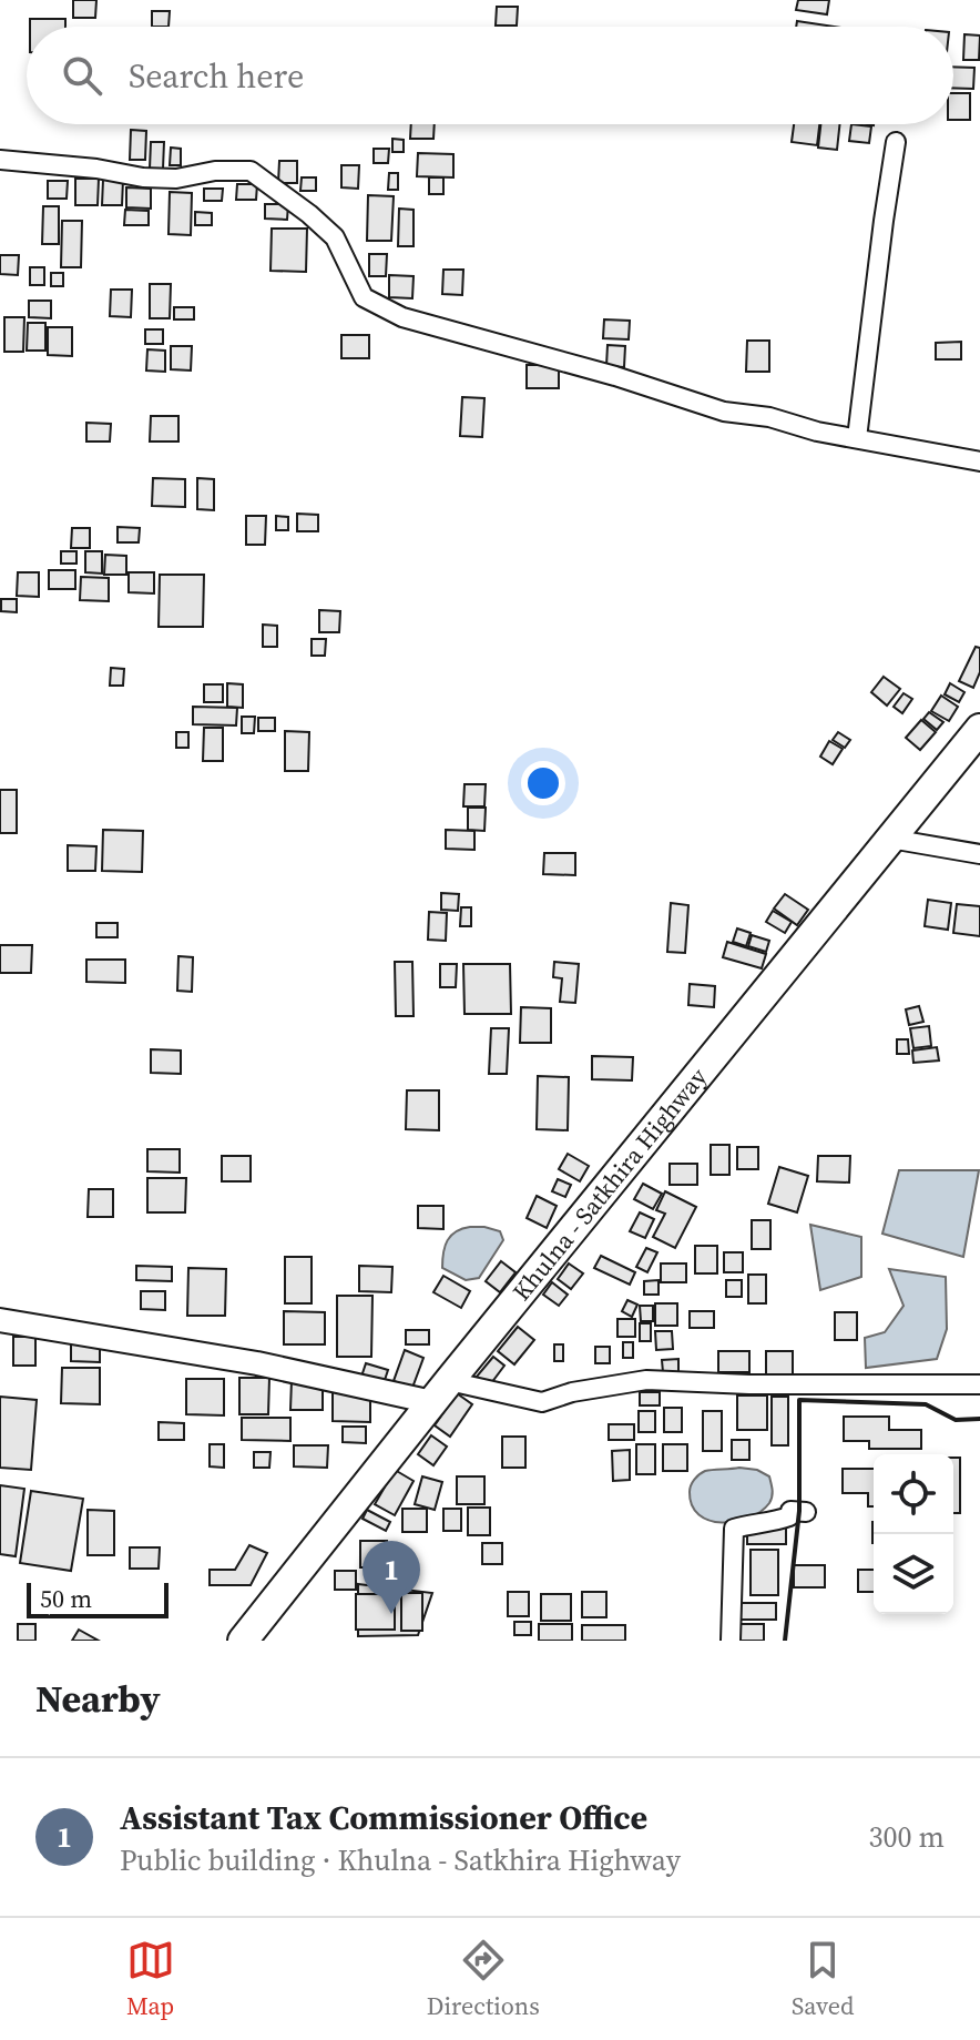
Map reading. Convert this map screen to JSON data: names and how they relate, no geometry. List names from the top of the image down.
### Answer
{
  "streets": {
    "highway": ["Khulna - Satkhira Highway"]
  },
  "scale_bar": "50 m",
  "page": {
    "search": "Search here",
    "pins": "1",
    "scale": "50 m",
    "heading": "Nearby",
    "list": [
      {
        "mark": "1",
        "name": "Assistant Tax Commissioner Office",
        "note": "Public building · Khulna - Satkhira Highway",
        "value": "300 m"
      }
    ],
    "nav": ["Map", "Directions", "Saved"]
  }
}
